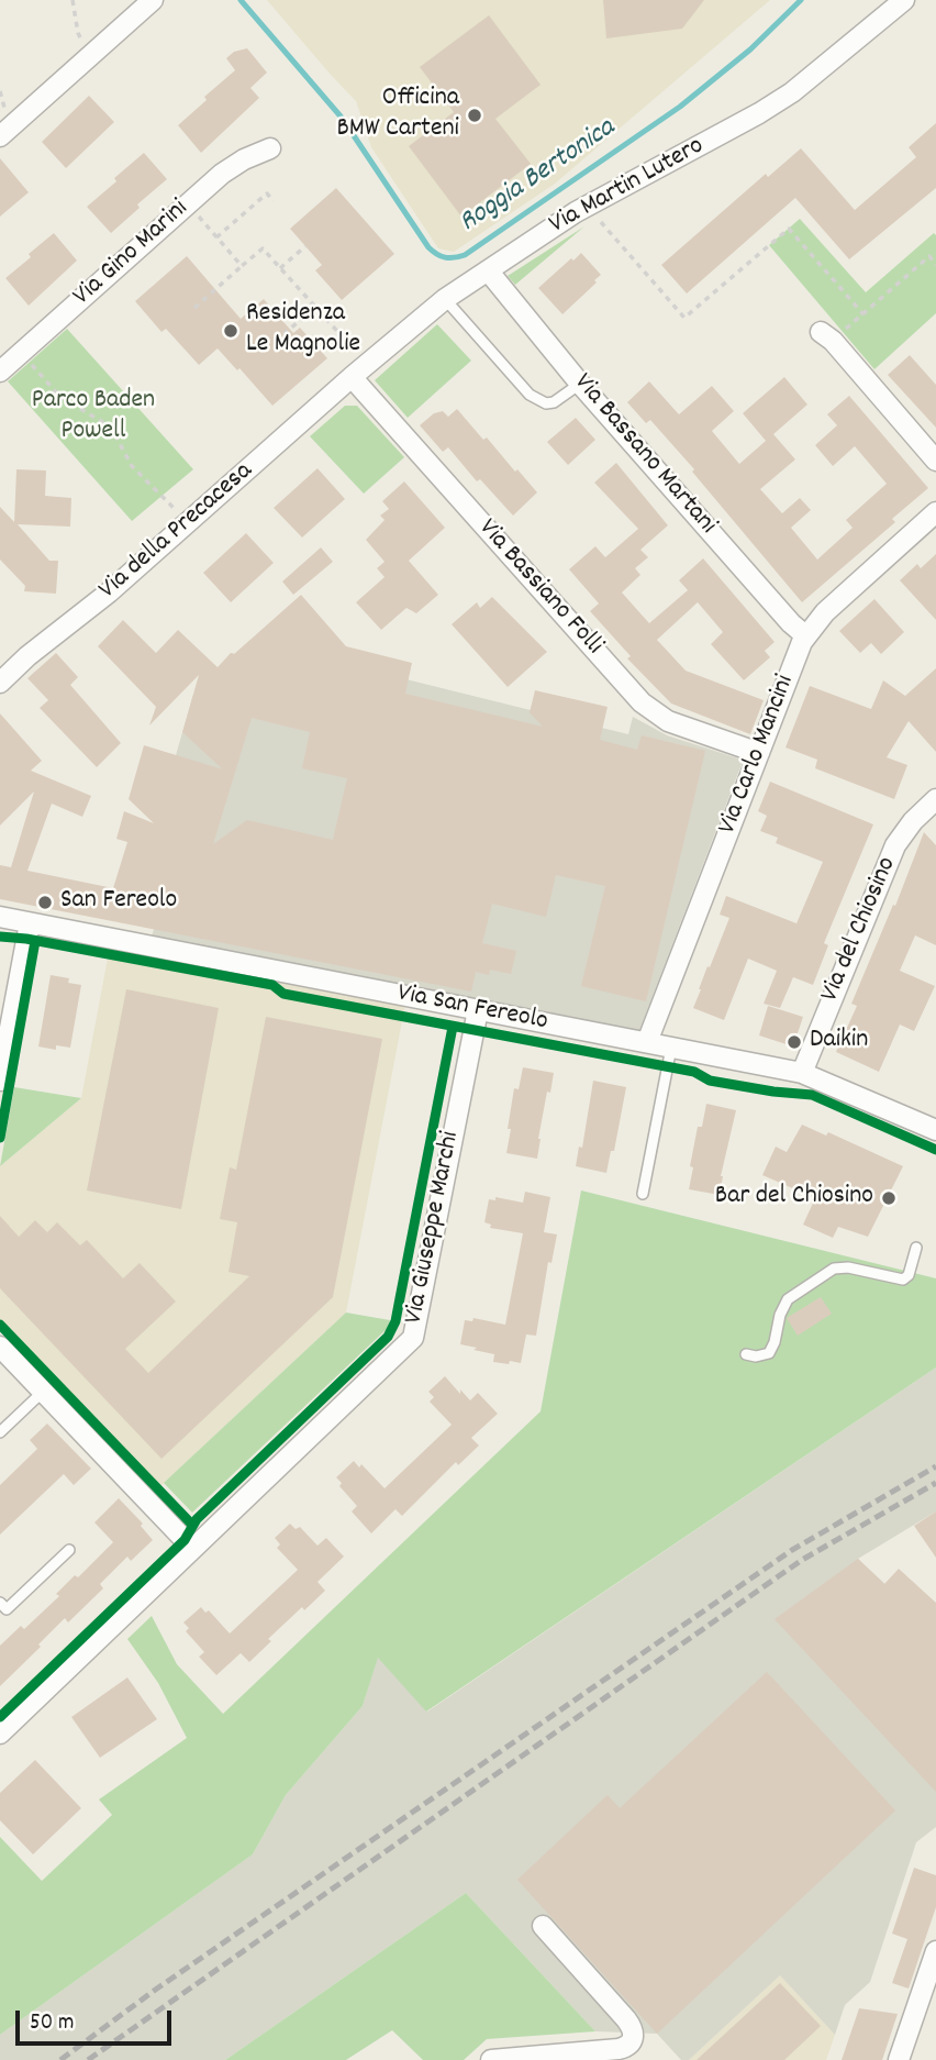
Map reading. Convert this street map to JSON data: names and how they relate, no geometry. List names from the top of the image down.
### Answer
{
  "streets": {
    "street": [
      "Via Martin Lutero",
      "Via Gino Marini",
      "Via Bassano Martani",
      "Via della Precacesa",
      "Via Bassiano Folli",
      "Via Carlo Mancini",
      "Via del Chiosino",
      "Via San Fereolo",
      "Via Giuseppe Marchi"
    ]
  },
  "crossings": [
    ["Via Martin Lutero", "Via Bassano Martani"],
    ["Via Martin Lutero", "Via della Precacesa"],
    ["Via Martin Lutero", "Via Bassiano Folli"],
    ["Via Bassano Martani", "Via Carlo Mancini"],
    ["Via della Precacesa", "Via Bassiano Folli"],
    ["Via Bassiano Folli", "Via Carlo Mancini"],
    ["Via Carlo Mancini", "Via San Fereolo"],
    ["Via del Chiosino", "Via San Fereolo"],
    ["Via San Fereolo", "Via Giuseppe Marchi"]
  ],
  "water": ["Roggia Bertonica"],
  "parks": ["Parco Baden Powell"],
  "places": [
    "Officina BMW Carteni",
    "Residenza Le Magnolie",
    "San Fereolo",
    "Daikin",
    "Bar del Chiosino"
  ],
  "scale_bar": "50 m"
}
